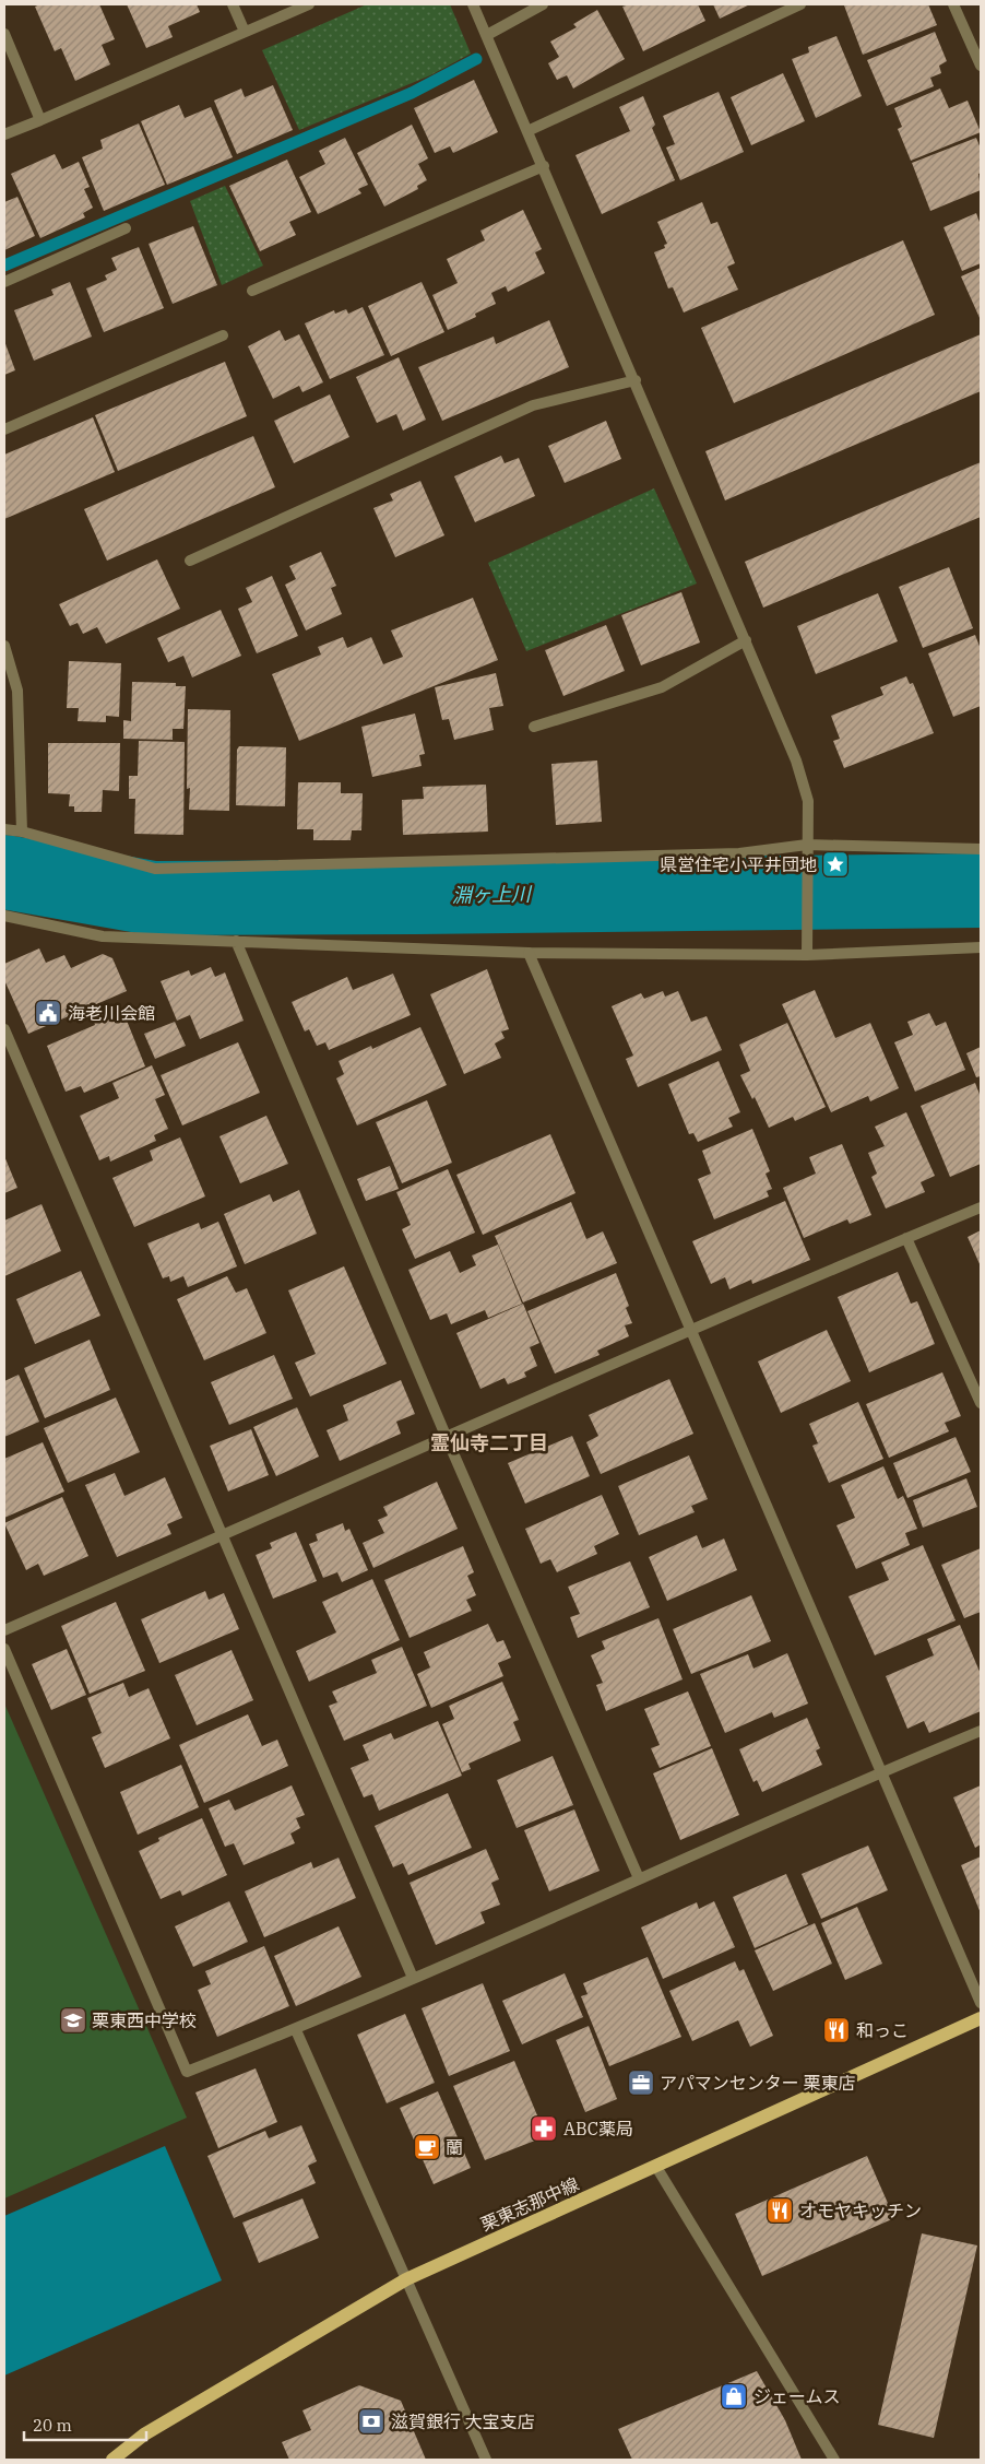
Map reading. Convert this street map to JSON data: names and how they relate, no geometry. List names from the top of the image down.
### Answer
{
  "streets": {
    "main road": ["栗東志那中線"]
  },
  "districts": ["霊仙寺二丁目"],
  "water": ["淵ヶ上川"],
  "places": {
    "place": ["県営住宅小平井団地"],
    "public building": ["海老川会館"],
    "school or university": ["栗東西中学校"],
    "restaurant": ["和っこ", "オモヤキッチン"],
    "office": ["アパマンセンター 栗東店"],
    "pharmacy": ["ABC薬局"],
    "cafe": ["蘭"],
    "shop": ["ジェームス"],
    "bank": ["滋賀銀行 大宝支店"]
  },
  "scale_bar": "20 m"
}
